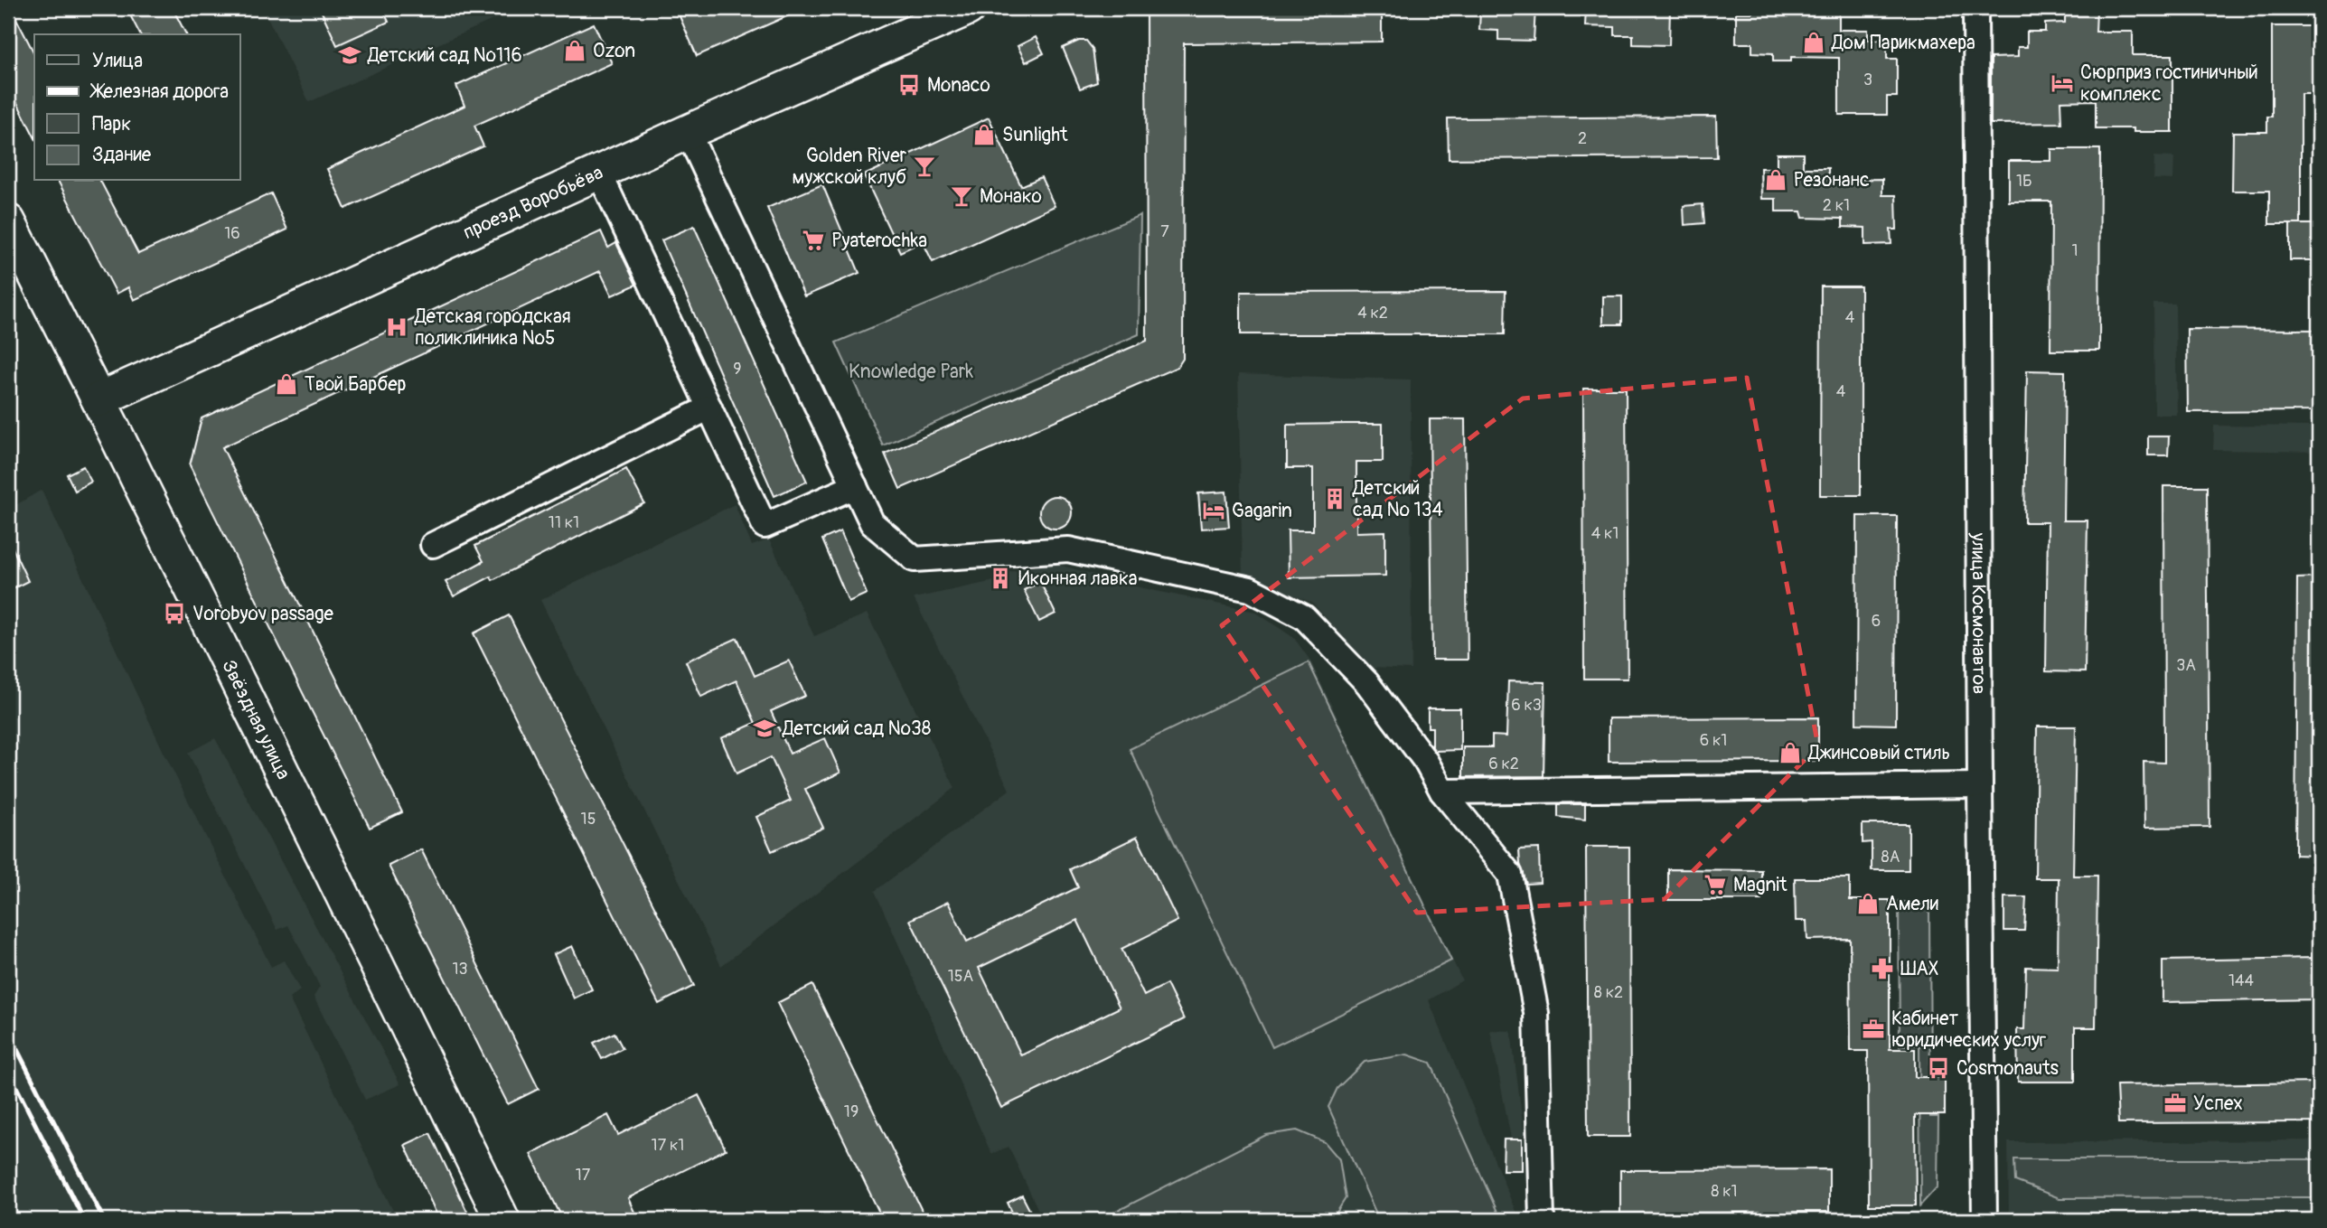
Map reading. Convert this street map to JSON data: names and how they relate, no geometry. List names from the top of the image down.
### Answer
{
  "streets": {
    "main road": ["проезд Воробьёва", "Звёздная улица"],
    "street": ["улица Космонавтов"]
  },
  "crossings": [
    ["проезд Воробьёва", "Звёздная улица"]
  ],
  "parks": ["Knowledge Park"],
  "places": {
    "shop": [
      "Дом Парикмахера",
      "Ozon",
      "Sunlight",
      "Резонанс",
      "Твой Барбер",
      "Джинсовый стиль",
      "Амели"
    ],
    "school or university": ["Детский сад №116", "Детский сад №38"],
    "hotel": ["Сюрприз гостиничный комплекс", "Gagarin"],
    "bus stop": ["Monaco", "Vorobyov passage", "Cosmonauts"],
    "bar": ["Golden River мужской клуб", "Монако"],
    "supermarket": ["Pyaterochka", "Magnit"],
    "hospital": ["Детская городская поликлиника №5"],
    "building": ["Детский сад № 134", "Иконная лавка"],
    "pharmacy": ["ШАХ"],
    "office": ["Кабинет юридических услуг", "Успех"]
  },
  "house_numbers": [
    "3",
    "2",
    "1Б",
    "2 к1",
    "7",
    "16",
    "1",
    "4 к2",
    "4",
    "9",
    "4",
    "11 к1",
    "4 к1",
    "6",
    "3А",
    "6 к3",
    "6 к1",
    "6 к2",
    "15",
    "8А",
    "13",
    "15А",
    "144",
    "8 к2",
    "19",
    "17 к1",
    "17",
    "8 к1"
  ],
  "legend": [
    "Улица",
    "Железная дорога",
    "Парк",
    "Здание"
  ]
}
